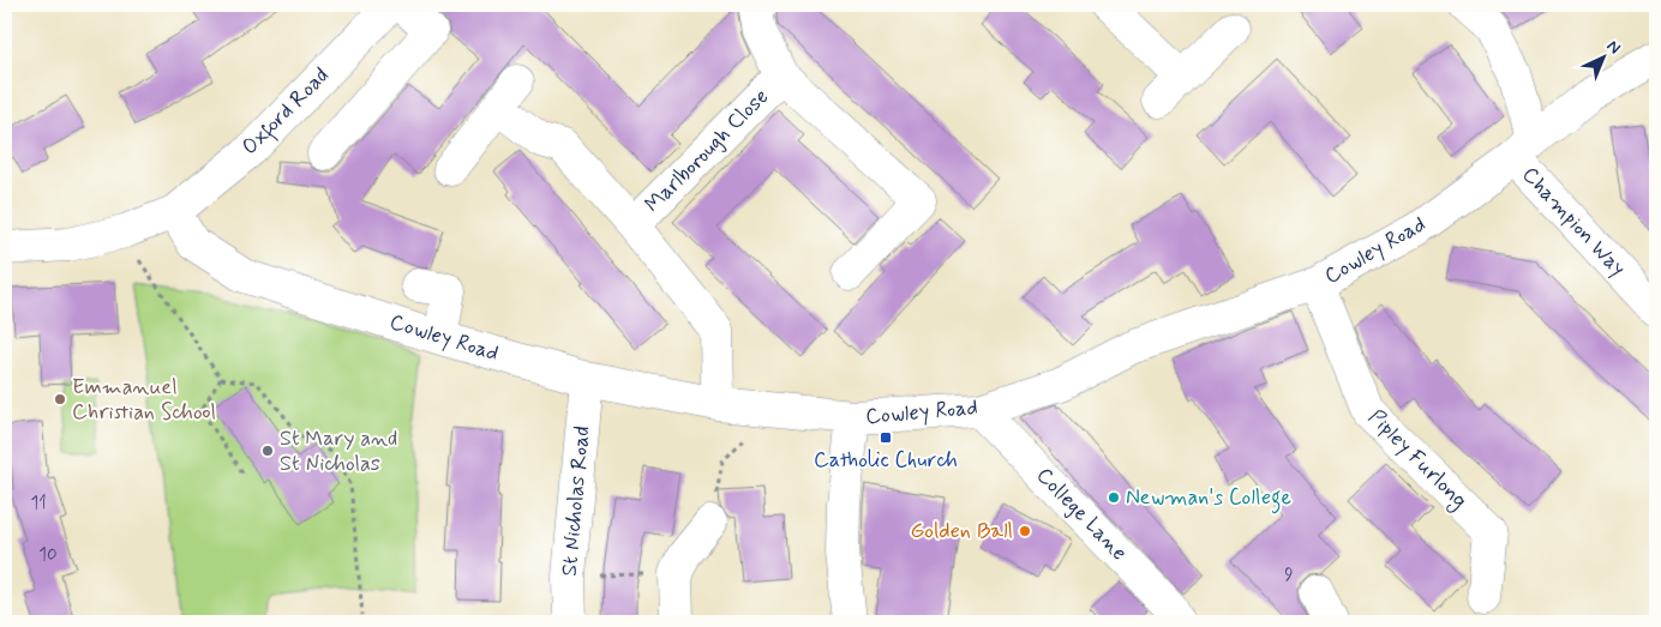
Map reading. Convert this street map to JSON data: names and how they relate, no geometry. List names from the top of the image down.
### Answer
{
  "streets": {
    "street": [
      "Oxford Road",
      "Marlborough Close",
      "Champion Way",
      "Cowley Road",
      "Pipley Furlong",
      "St Nicholas Road",
      "College Lane"
    ]
  },
  "crossings": [
    ["Oxford Road", "Cowley Road"],
    ["Marlborough Close", "Cowley Road"],
    ["Champion Way", "Cowley Road"],
    ["Cowley Road", "Pipley Furlong"],
    ["Cowley Road", "St Nicholas Road"],
    ["Cowley Road", "College Lane"]
  ],
  "places": {
    "other": [
      "Emmanuel Christian School",
      "St Mary and St Nicholas",
      "Newman's College",
      "Golden Ball"
    ],
    "transit": ["Catholic Church"]
  },
  "house_numbers": ["11", "10", "9"],
  "north": "top right"
}
